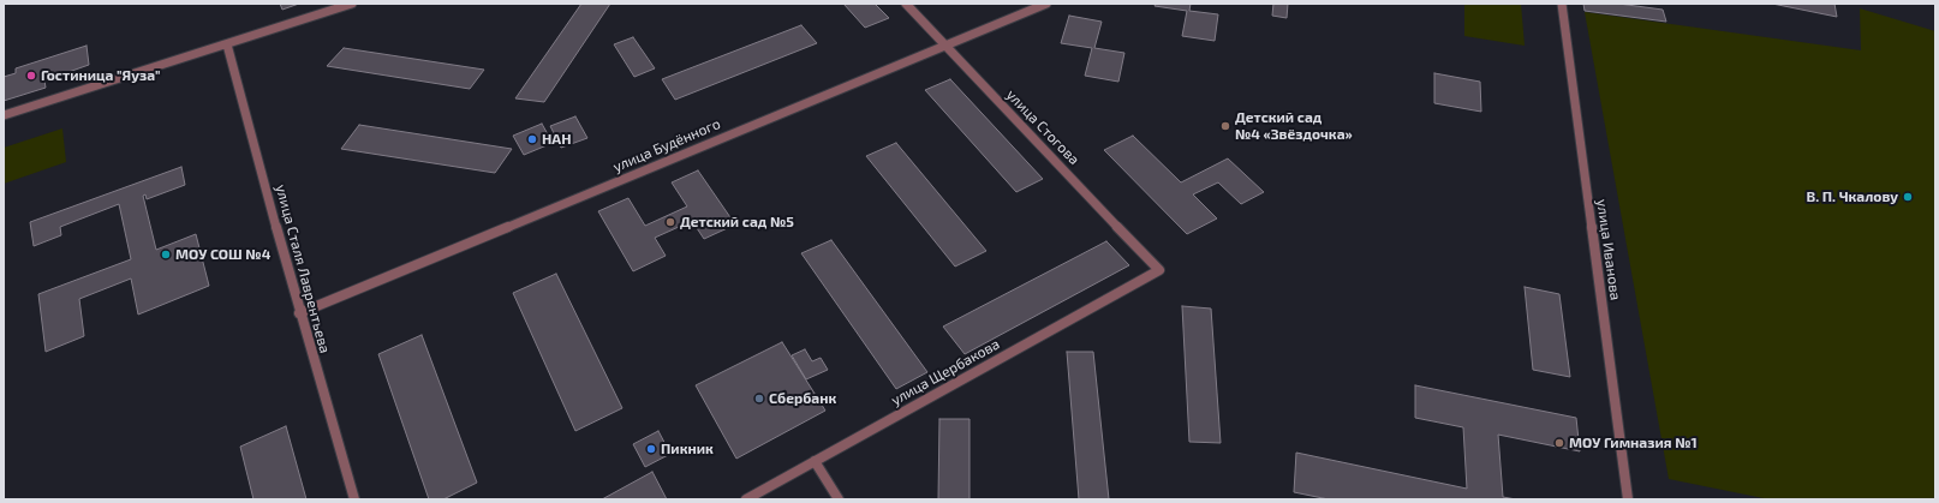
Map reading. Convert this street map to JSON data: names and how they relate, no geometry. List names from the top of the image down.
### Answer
{
  "streets": {
    "street": [
      "улица Стогова",
      "улица Будённого",
      "улица Иванова",
      "улица Сталя Лаврентьева",
      "улица Щербакова"
    ]
  },
  "crossings": [
    ["улица Стогова", "улица Будённого"],
    ["улица Стогова", "улица Щербакова"],
    ["улица Будённого", "улица Сталя Лаврентьева"]
  ],
  "places": [
    "Гостиница \"Яуза\"",
    "Детский сад №4 «Звёздочка»",
    "НАН",
    "В. П. Чкалову",
    "Детский сад №5",
    "МОУ СОШ №4",
    "Сбербанк",
    "МОУ Гимназия №1",
    "Пикник"
  ]
}
